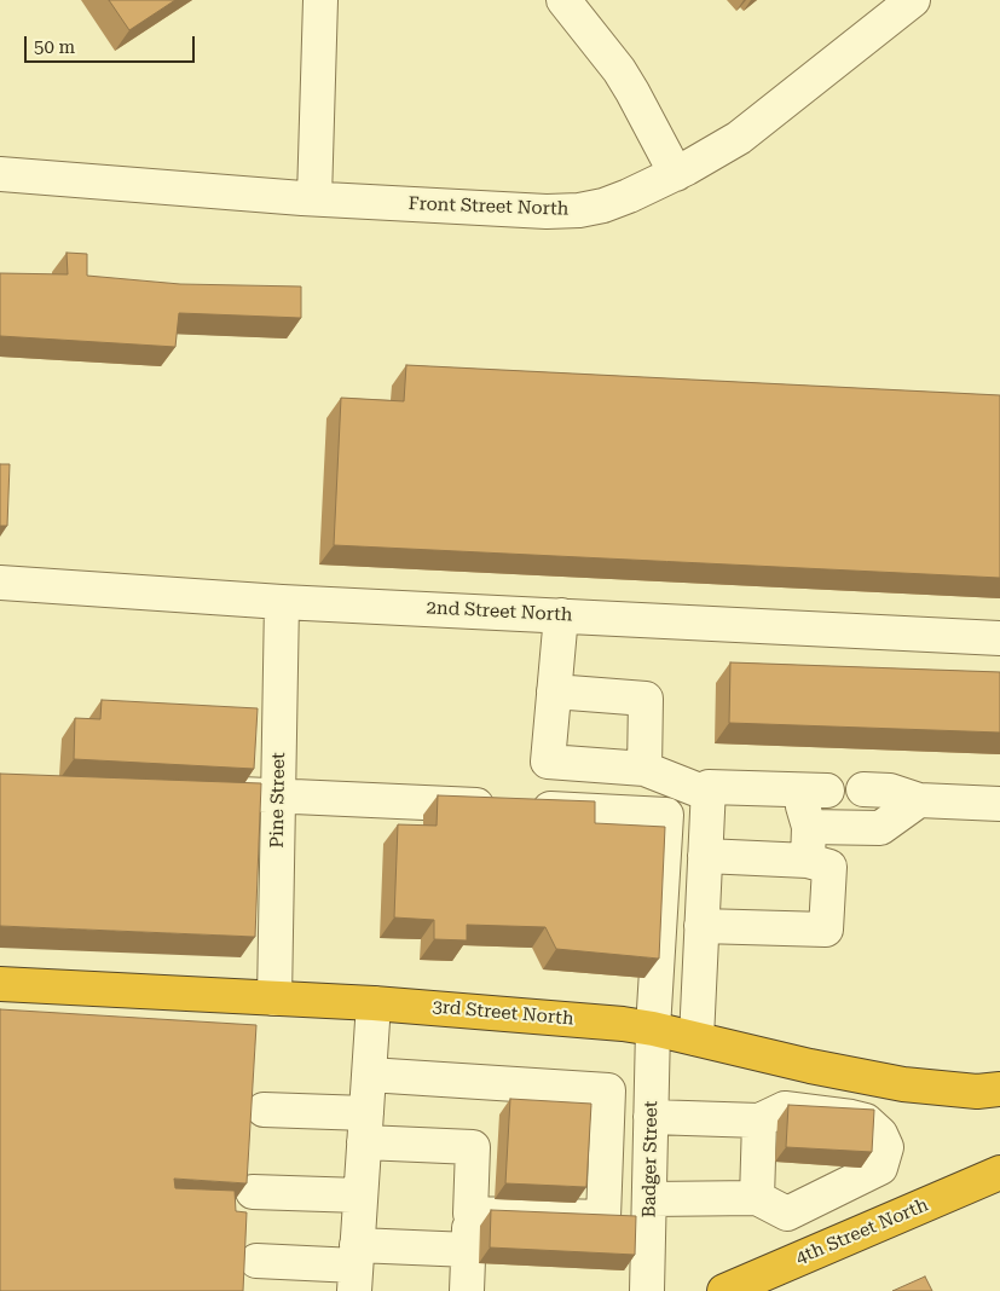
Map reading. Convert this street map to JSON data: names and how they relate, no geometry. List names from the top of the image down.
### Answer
{
  "streets": {
    "highway": ["3rd Street North", "4th Street North"],
    "street": [
      "Front Street North",
      "2nd Street North",
      "Pine Street",
      "Badger Street"
    ]
  },
  "crossings": [
    ["2nd Street North", "Pine Street"],
    ["Pine Street", "3rd Street North"],
    ["Pine Street", "Badger Street"],
    ["3rd Street North", "Badger Street"]
  ],
  "scale_bar": "50 m"
}
